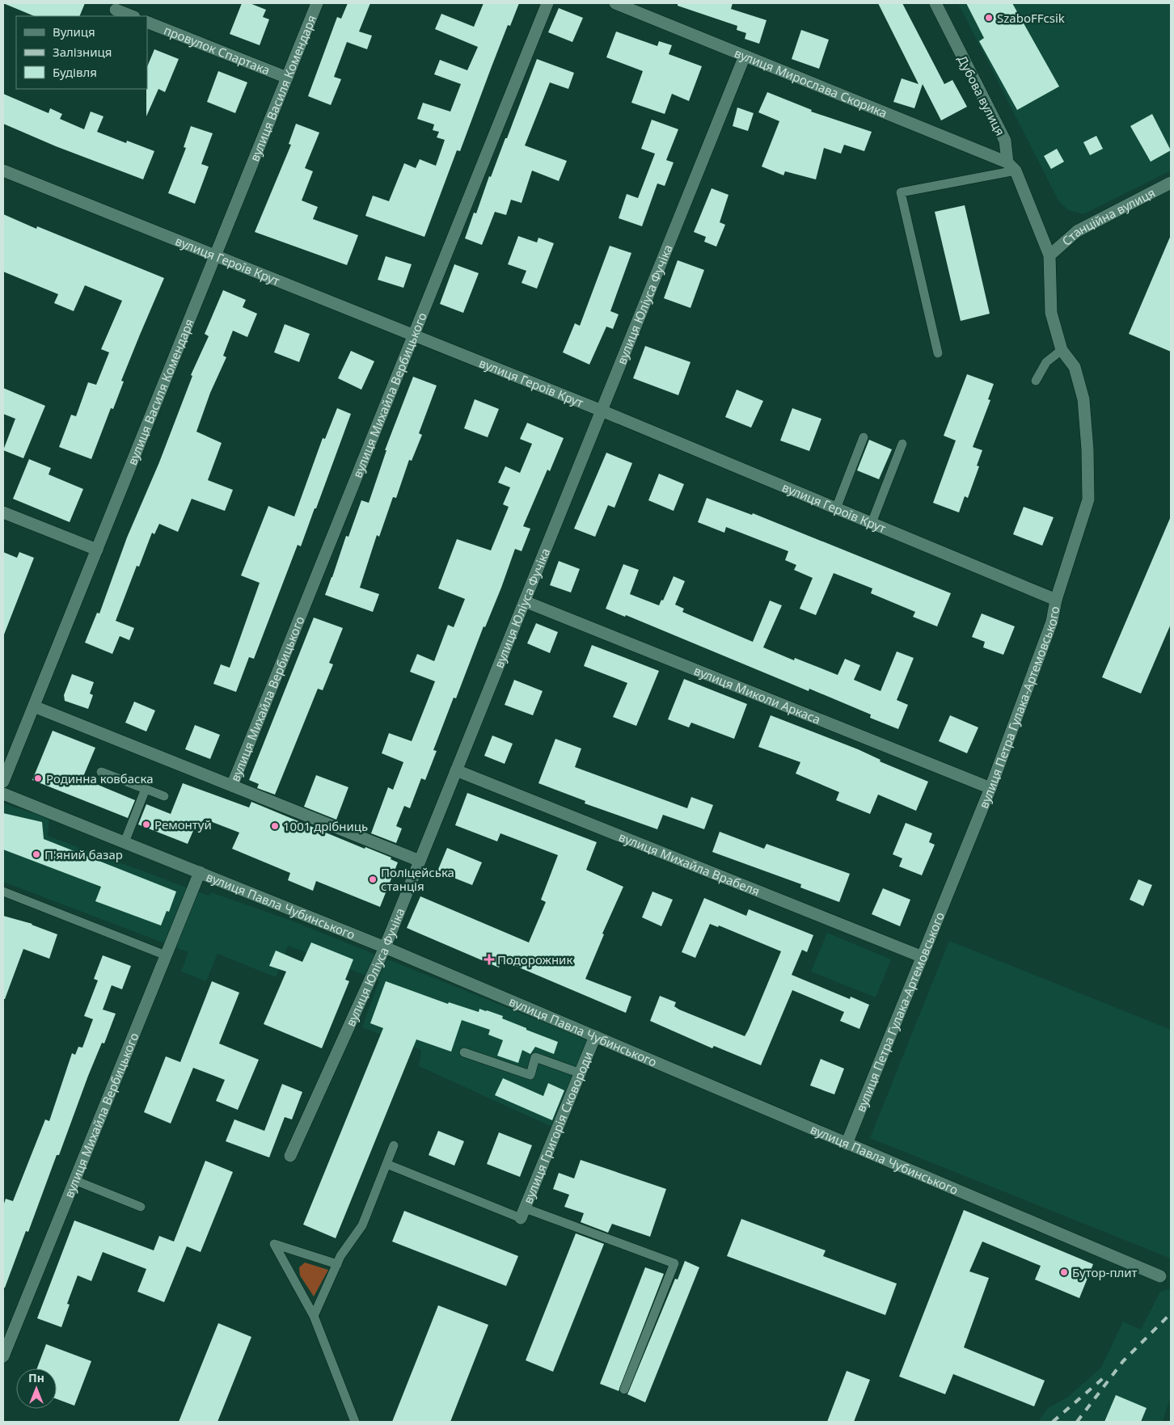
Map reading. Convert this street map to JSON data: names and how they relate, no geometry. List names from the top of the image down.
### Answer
{
  "streets": {
    "street": [
      "провулок Спартака",
      "вулиця Мирослава Скорика",
      "вулиця Василя Комендаря",
      "Дубова вулиця",
      "Станційна вулиця",
      "вулиця Героїв Крут",
      "вулиця Юліуса Фучіка",
      "вулиця Михайла Вербицького",
      "вулиця Миколи Аркаса",
      "вулиця Петра Гулака-Артемовського",
      "вулиця Михайла Врабеля",
      "вулиця Павла Чубинського",
      "вулиця Григорія Сковороди"
    ]
  },
  "crossings": [
    ["провулок Спартака", "вулиця Василя Комендаря"],
    ["вулиця Мирослава Скорика", "Дубова вулиця"],
    ["вулиця Мирослава Скорика", "вулиця Юліуса Фучіка"],
    ["вулиця Василя Комендаря", "вулиця Героїв Крут"],
    ["Дубова вулиця", "Станційна вулиця"],
    ["Дубова вулиця", "вулиця Петра Гулака-Артемовського"],
    ["Станційна вулиця", "вулиця Петра Гулака-Артемовського"],
    ["вулиця Героїв Крут", "вулиця Юліуса Фучіка"],
    ["вулиця Героїв Крут", "вулиця Михайла Вербицького"],
    ["вулиця Героїв Крут", "вулиця Петра Гулака-Артемовського"],
    ["вулиця Юліуса Фучіка", "вулиця Миколи Аркаса"],
    ["вулиця Юліуса Фучіка", "вулиця Михайла Врабеля"],
    ["вулиця Юліуса Фучіка", "вулиця Павла Чубинського"],
    ["вулиця Михайла Вербицького", "вулиця Павла Чубинського"],
    ["вулиця Миколи Аркаса", "вулиця Петра Гулака-Артемовського"],
    ["вулиця Петра Гулака-Артемовського", "вулиця Михайла Врабеля"],
    ["вулиця Петра Гулака-Артемовського", "вулиця Павла Чубинського"],
    ["вулиця Павла Чубинського", "вулиця Григорія Сковороди"]
  ],
  "places": {
    "other": [
      "SzaboFFcsik",
      "Родинна ковбаска",
      "Ремонтуй",
      "1001 дрібниць",
      "П'яний базар",
      "Поліцейська станція",
      "Бутор-плит"
    ],
    "health": ["Подорожник"]
  },
  "legend": ["Вулиця", "Залізниця", "Будівля"],
  "north": "top"
}
